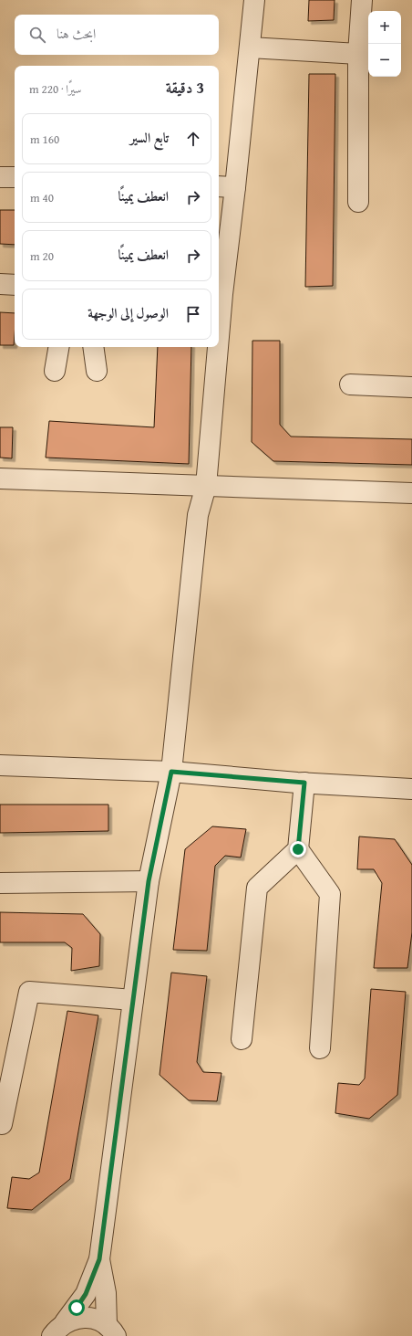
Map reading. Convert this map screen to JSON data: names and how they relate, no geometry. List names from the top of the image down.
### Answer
{
  "page": {
    "map_buttons": ["+", "−"],
    "search": "ابحث هنا",
    "heading": ["3 دقيقة", "سيرًا · 220 m"],
    "list": [
      ["تابع السير", "160 m"],
      ["انعطف يمينًا", "40 m"],
      ["انعطف يمينًا", "20 m"],
      "الوصول إلى الوجهة"
    ]
  }
}
